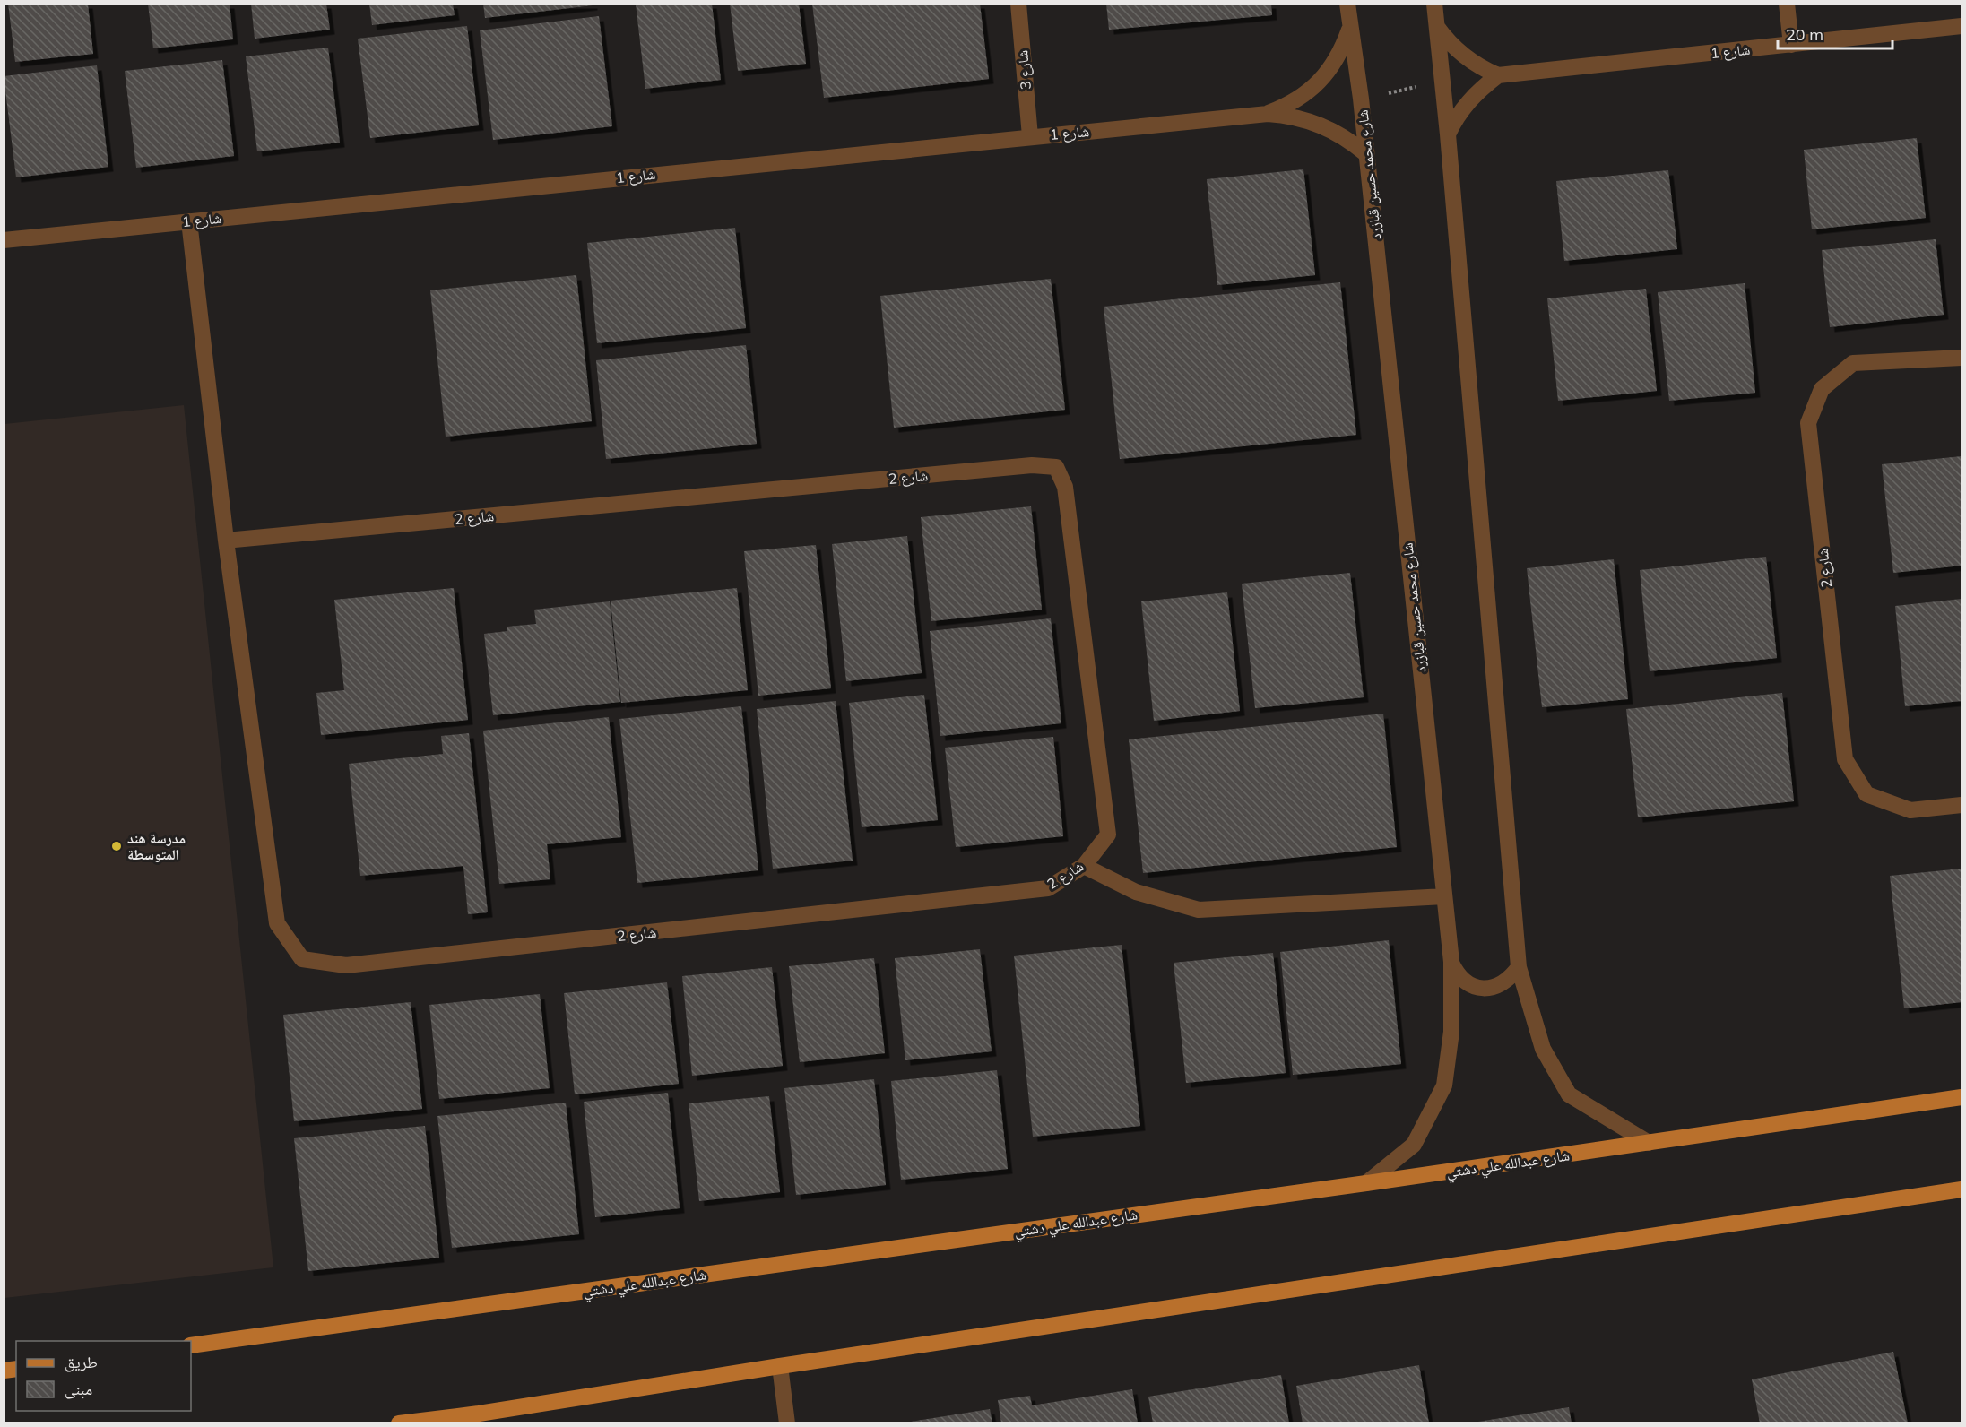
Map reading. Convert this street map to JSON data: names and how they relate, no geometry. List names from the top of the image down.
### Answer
{
  "streets": {
    "main road": ["شارع عبدالله علي دشتي"],
    "street": [
      "شارع 1",
      "شارع 3",
      "شارع محمد حسين قبازرد",
      "شارع 2"
    ]
  },
  "crossings": [
    ["شارع 1", "شارع 3"],
    ["شارع 1", "شارع محمد حسين قبازرد"],
    ["شارع 1", "شارع 2"],
    ["شارع محمد حسين قبازرد", "شارع عبدالله علي دشتي"]
  ],
  "places": ["مدرسة هند المتوسطة"],
  "legend": ["طريق", "مبنى"],
  "scale_bar": "20 m"
}
